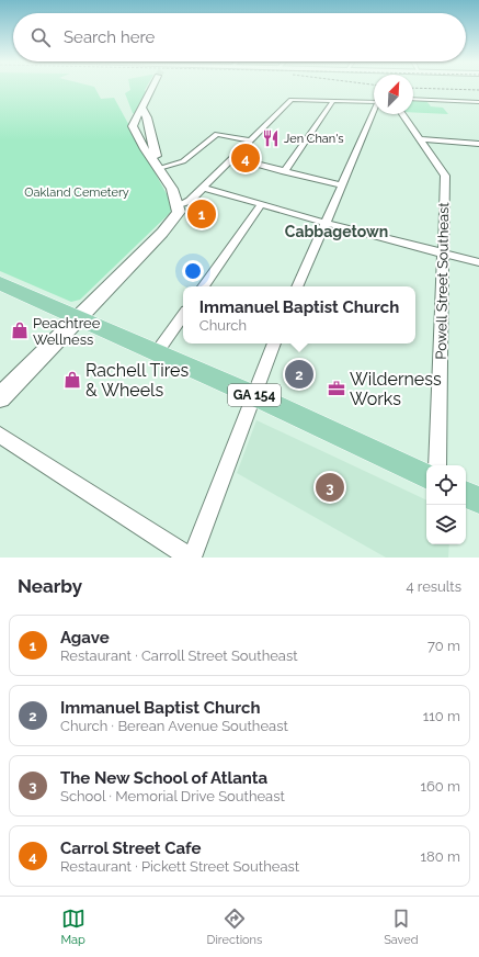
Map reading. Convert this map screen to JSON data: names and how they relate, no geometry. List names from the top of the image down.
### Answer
{
  "streets": {
    "main road": ["GA 154"],
    "street": ["Powell Street Southeast"]
  },
  "districts": ["Cabbagetown"],
  "parks": ["Oakland Cemetery"],
  "places": {
    "restaurant": ["Jen Chan's"],
    "shop": ["Peachtree Wellness", "Rachell Tires & Wheels"],
    "office": ["Wilderness Works"]
  },
  "north": "top right",
  "page": {
    "search": "Search here",
    "pins": [
      "4",
      "1",
      "2",
      "3"
    ],
    "popup": ["Immanuel Baptist Church", "Church"],
    "heading": ["Nearby", "4 results"],
    "list": [
      {
        "mark": "1",
        "name": "Agave",
        "note": "Restaurant · Carroll Street Southeast",
        "value": "70 m"
      },
      {
        "mark": "2",
        "name": "Immanuel Baptist Church",
        "note": "Church · Berean Avenue Southeast",
        "value": "110 m"
      },
      {
        "mark": "3",
        "name": "The New School of Atlanta",
        "note": "School · Memorial Drive Southeast",
        "value": "160 m"
      },
      {
        "mark": "4",
        "name": "Carrol Street Cafe",
        "note": "Restaurant · Pickett Street Southeast",
        "value": "180 m"
      }
    ],
    "nav": ["Map", "Directions", "Saved"]
  }
}
